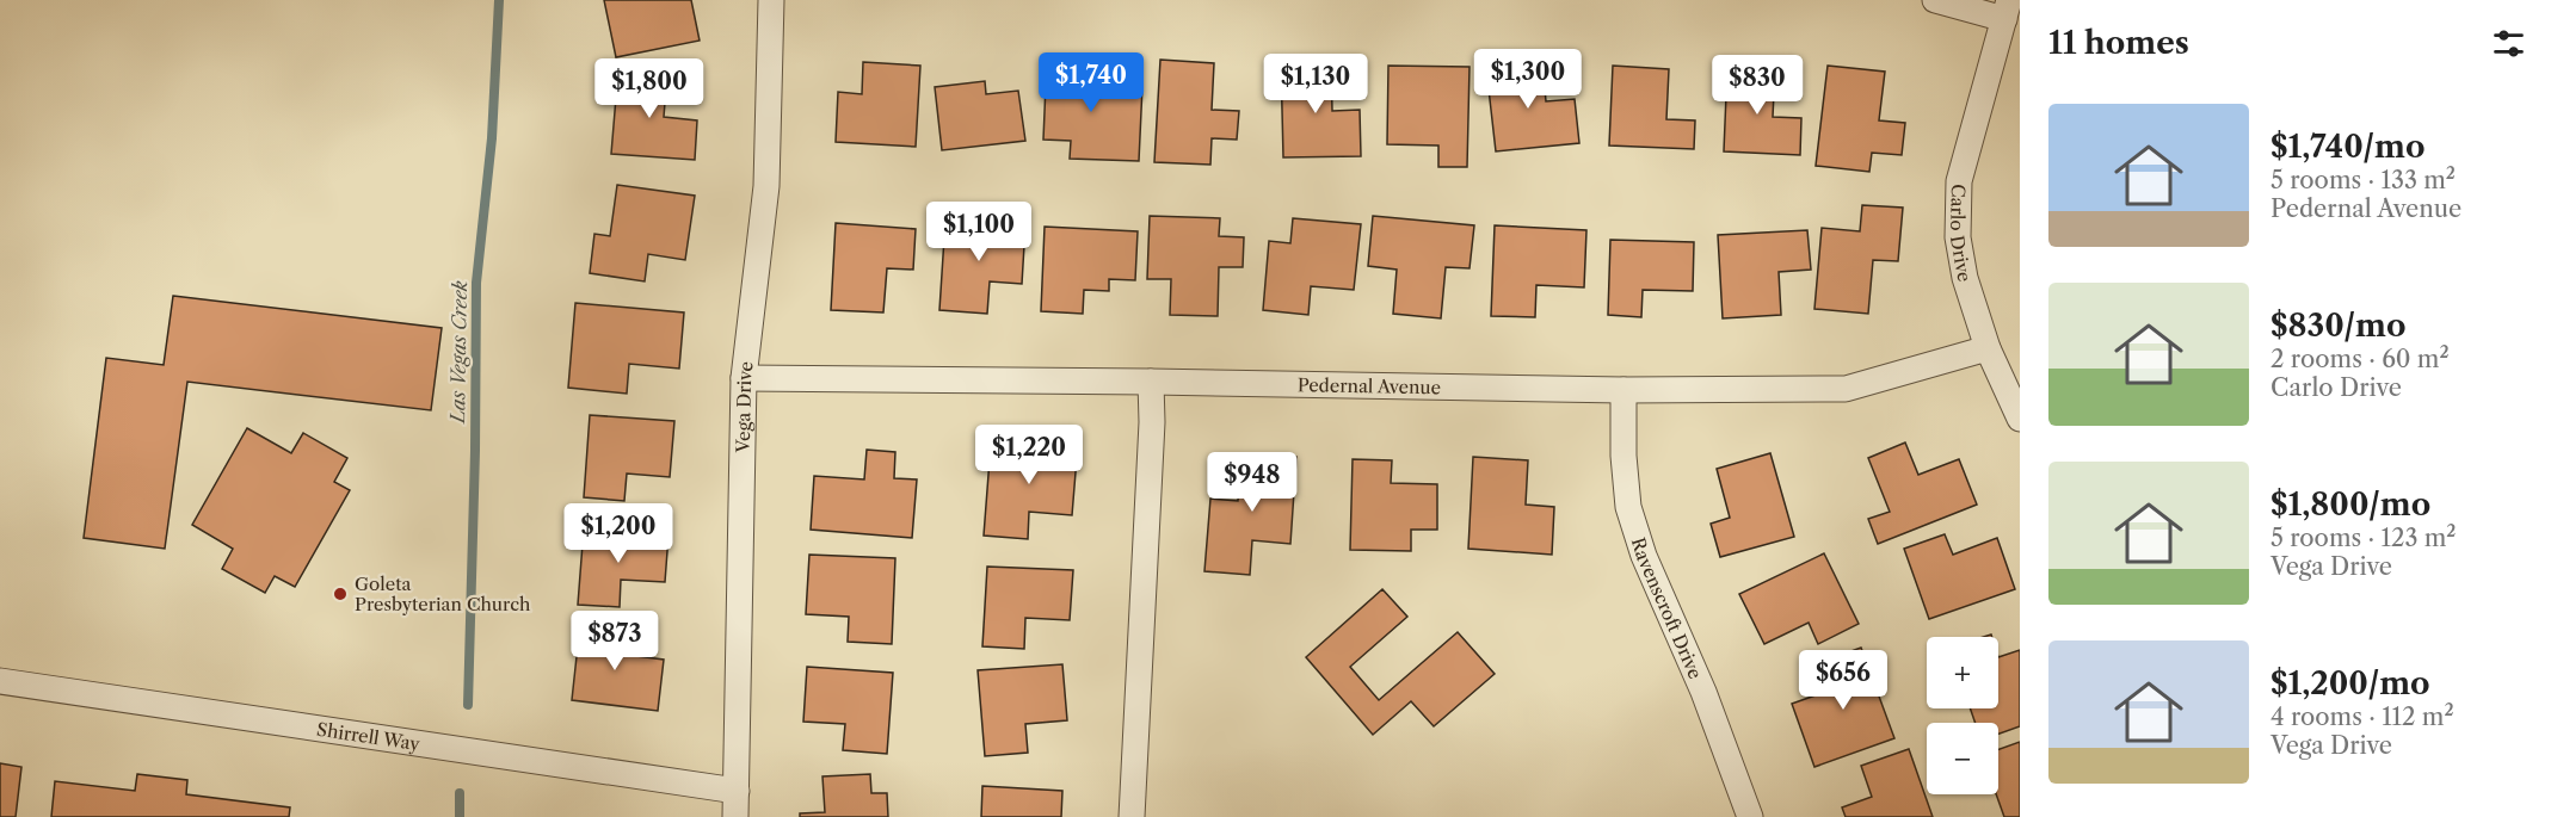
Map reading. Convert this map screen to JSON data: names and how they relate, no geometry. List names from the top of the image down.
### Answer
{
  "streets": {
    "street": [
      "Carlo Drive",
      "Pedernal Avenue",
      "Vega Drive",
      "Ravenscroft Drive",
      "Shirrell Way"
    ]
  },
  "crossings": [
    ["Carlo Drive", "Pedernal Avenue"],
    ["Pedernal Avenue", "Vega Drive"],
    ["Pedernal Avenue", "Ravenscroft Drive"],
    ["Vega Drive", "Shirrell Way"]
  ],
  "water": ["Las Vegas Creek"],
  "places": ["Goleta Presbyterian Church"],
  "page": {
    "heading": "11 homes",
    "price": [
      "$1,300",
      "$1,740",
      "$1,130",
      "$830",
      "$1,800",
      "$1,100",
      "$1,220",
      "$948",
      "$1,200",
      "$873",
      "$656"
    ],
    "list": [
      {
        "name": "$1,740/mo",
        "note": "5 rooms · 133 m² · Pedernal Avenue"
      },
      {
        "name": "$830/mo",
        "note": "2 rooms · 60 m² · Carlo Drive"
      },
      {
        "name": "$1,800/mo",
        "note": "5 rooms · 123 m² · Vega Drive"
      },
      {
        "name": "$1,200/mo",
        "note": "4 rooms · 112 m² · Vega Drive"
      }
    ],
    "map_buttons": ["+", "−"]
  }
}
